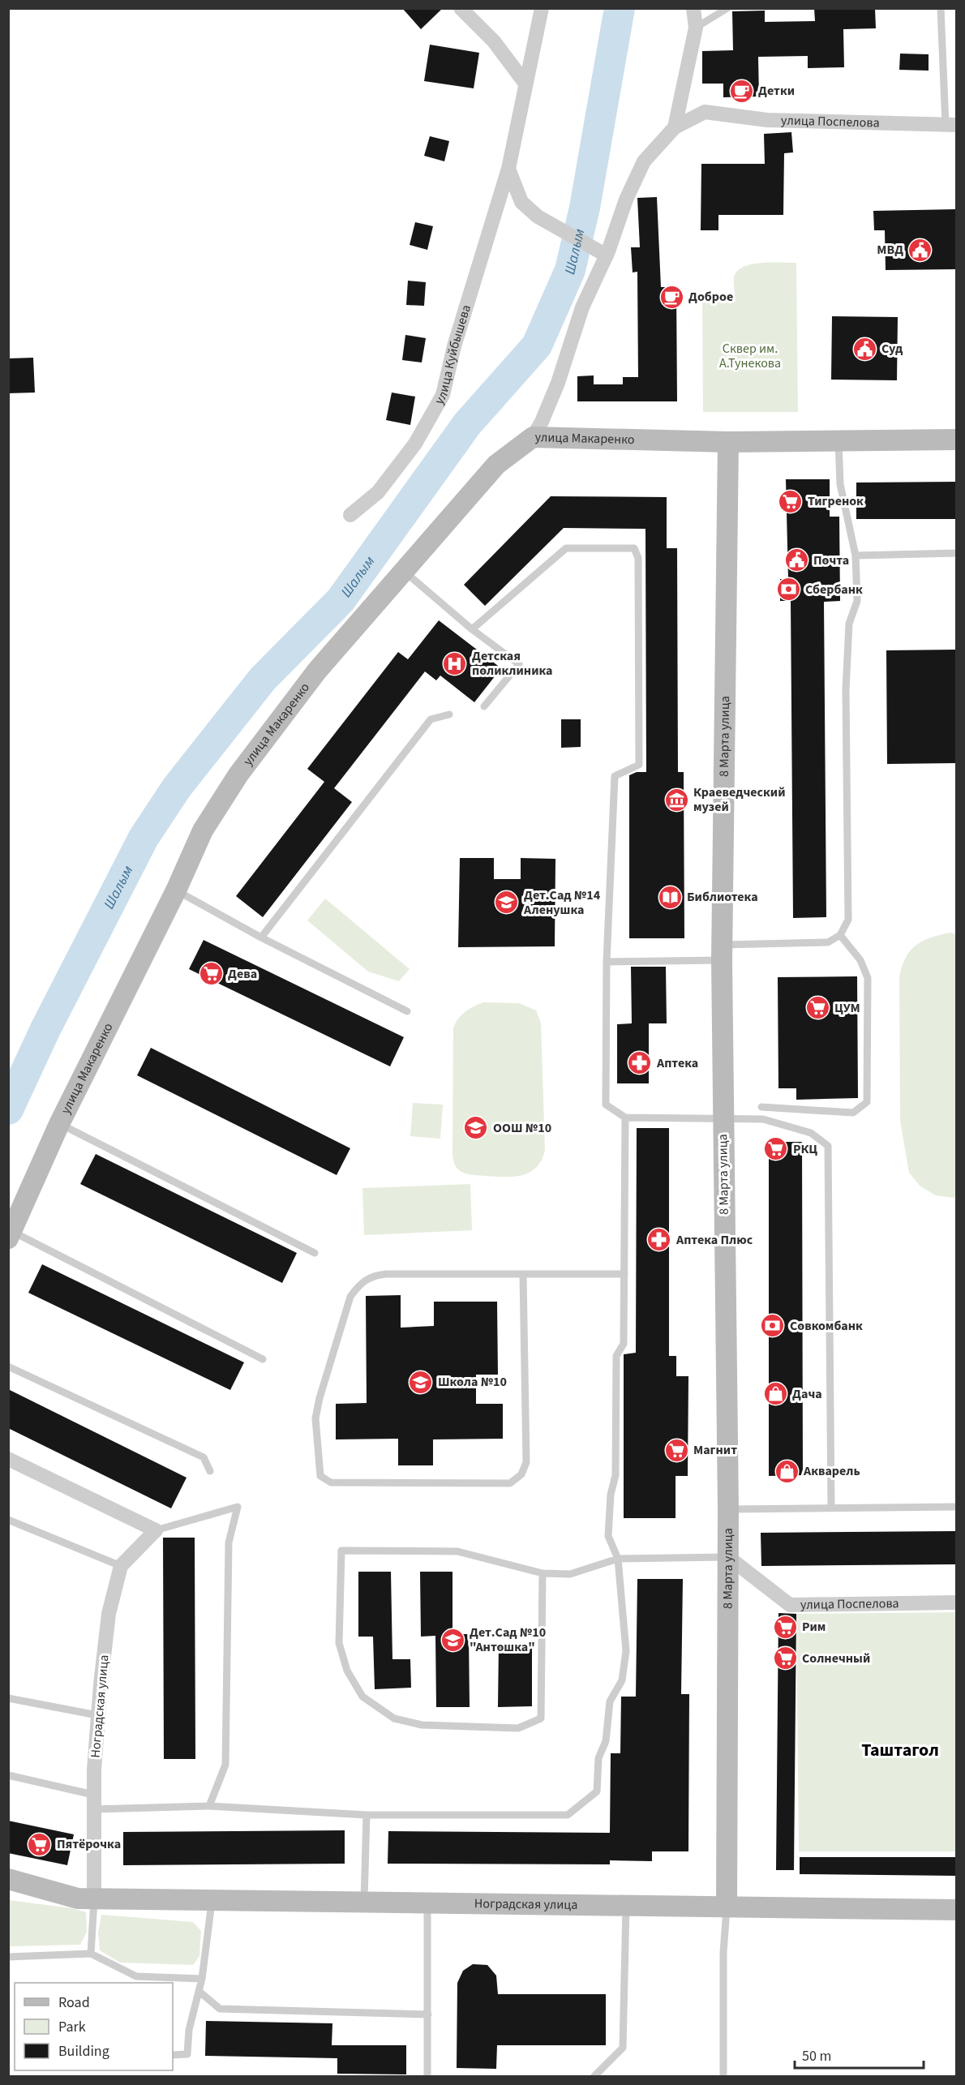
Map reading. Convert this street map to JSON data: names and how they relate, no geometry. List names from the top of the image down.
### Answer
{
  "streets": {
    "street": [
      "улица Поспелова",
      "улица Куйбышева",
      "улица Макаренко",
      "8 Марта улица",
      "Ноградская улица"
    ]
  },
  "crossings": [
    ["улица Поспелова", "8 Марта улица"],
    ["улица Макаренко", "8 Марта улица"],
    ["8 Марта улица", "Ноградская улица"]
  ],
  "districts": ["Таштагол"],
  "water": ["Шалым"],
  "parks": ["Сквер им. А.Тунекова"],
  "places": {
    "cafe": ["Детки", "Доброе"],
    "public building": ["МВД", "Суд", "Почта"],
    "supermarket": [
      "Тигренок",
      "Дева",
      "ЦУМ",
      "РКЦ",
      "Магнит",
      "Рим",
      "Солнечный",
      "Пятёрочка"
    ],
    "bank": ["Сбербанк", "Совкомбанк"],
    "hospital": ["Детская поликлиника"],
    "museum": ["Краеведческий музей"],
    "library": ["Библиотека"],
    "school or university": [
      "Дет.Сад №14 Аленушка",
      "ООШ №10",
      "Школа №10",
      "Дет.Сад №10 \"Антошка\""
    ],
    "pharmacy": ["Аптека", "Аптека Плюс"],
    "shop": ["Дача", "Акварель"]
  },
  "legend": ["Road", "Park", "Building"],
  "scale_bar": "50 m"
}
